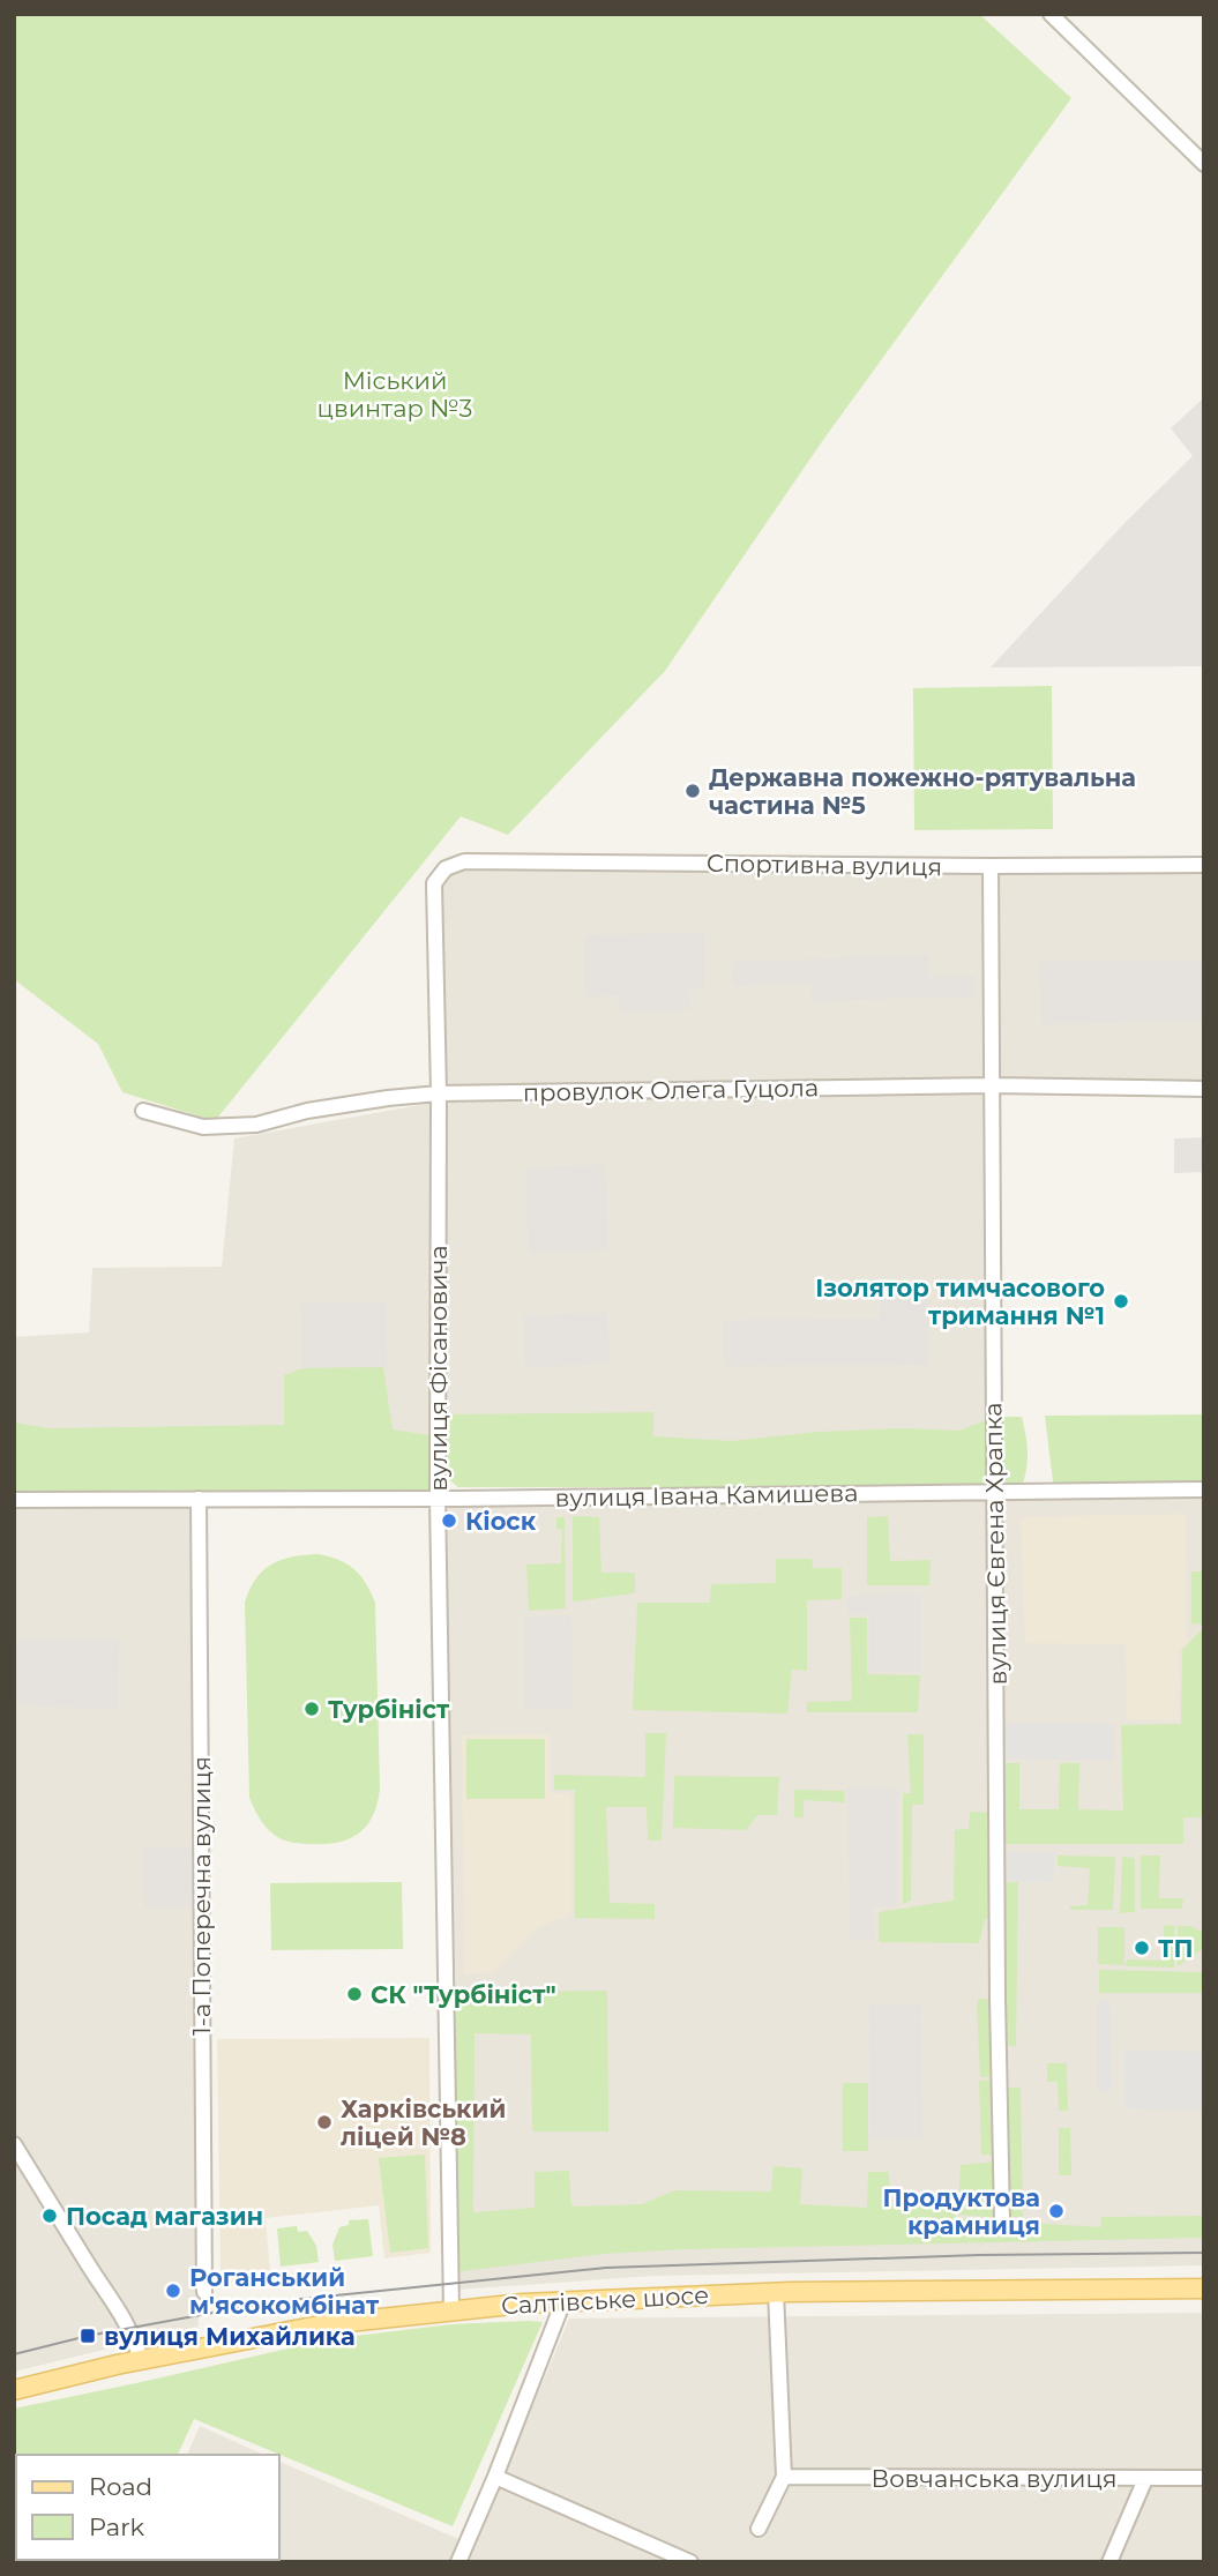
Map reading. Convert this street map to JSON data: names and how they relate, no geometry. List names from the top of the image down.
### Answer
{
  "streets": {
    "main road": ["Салтівське шосе"],
    "street": [
      "Спортивна вулиця",
      "провулок Олега Гуцола",
      "вулиця Фісановича",
      "вулиця Івана Камишева",
      "вулиця Євгена Храпка",
      "1-а Поперечна вулиця",
      "Вовчанська вулиця"
    ]
  },
  "crossings": [
    ["Спортивна вулиця", "вулиця Фісановича"],
    ["Спортивна вулиця", "вулиця Євгена Храпка"],
    ["провулок Олега Гуцола", "вулиця Фісановича"],
    ["провулок Олега Гуцола", "вулиця Євгена Храпка"],
    ["вулиця Фісановича", "вулиця Івана Камишева"],
    ["вулиця Фісановича", "Салтівське шосе"],
    ["вулиця Івана Камишева", "вулиця Євгена Храпка"],
    ["вулиця Івана Камишева", "1-а Поперечна вулиця"]
  ],
  "parks": ["Міський цвинтар №3"],
  "places": {
    "other": [
      "Державна пожежно-рятувальна частина №5",
      "Ізолятор тимчасового тримання №1",
      "Кіоск",
      "Турбініст",
      "ТП",
      "СК \"Турбініст\"",
      "Харківський ліцей №8",
      "Продуктова крамниця",
      "Посад магазин",
      "Роганський м'ясокомбінат"
    ],
    "transit": ["вулиця Михайлика"]
  },
  "legend": ["Road", "Park"]
}
